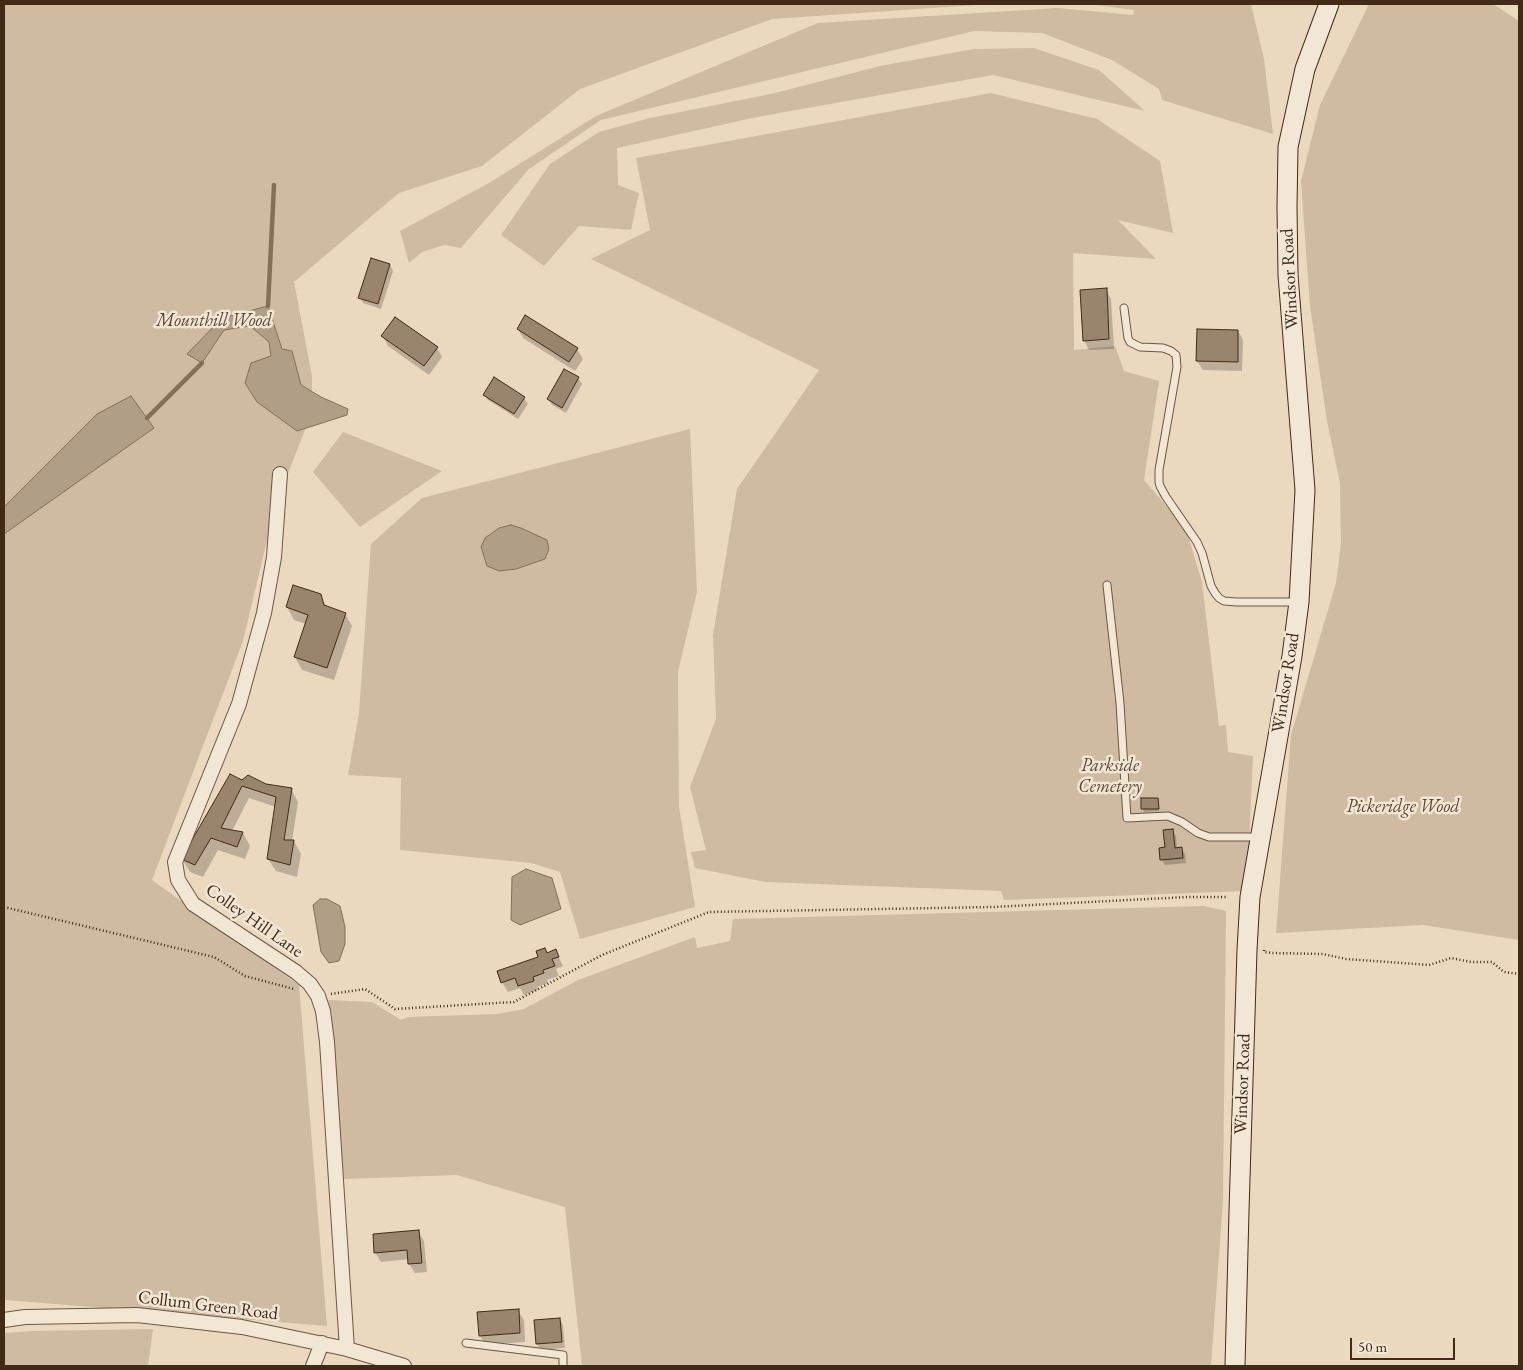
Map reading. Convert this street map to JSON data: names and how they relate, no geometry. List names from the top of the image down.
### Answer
{
  "streets": {
    "main road": ["Windsor Road"],
    "street": ["Colley Hill Lane", "Collum Green Road"]
  },
  "crossings": [
    ["Colley Hill Lane", "Collum Green Road"]
  ],
  "parks": ["Mounthill Wood", "Parkside Cemetery", "Pickeridge Wood"],
  "scale_bar": "50 m"
}
